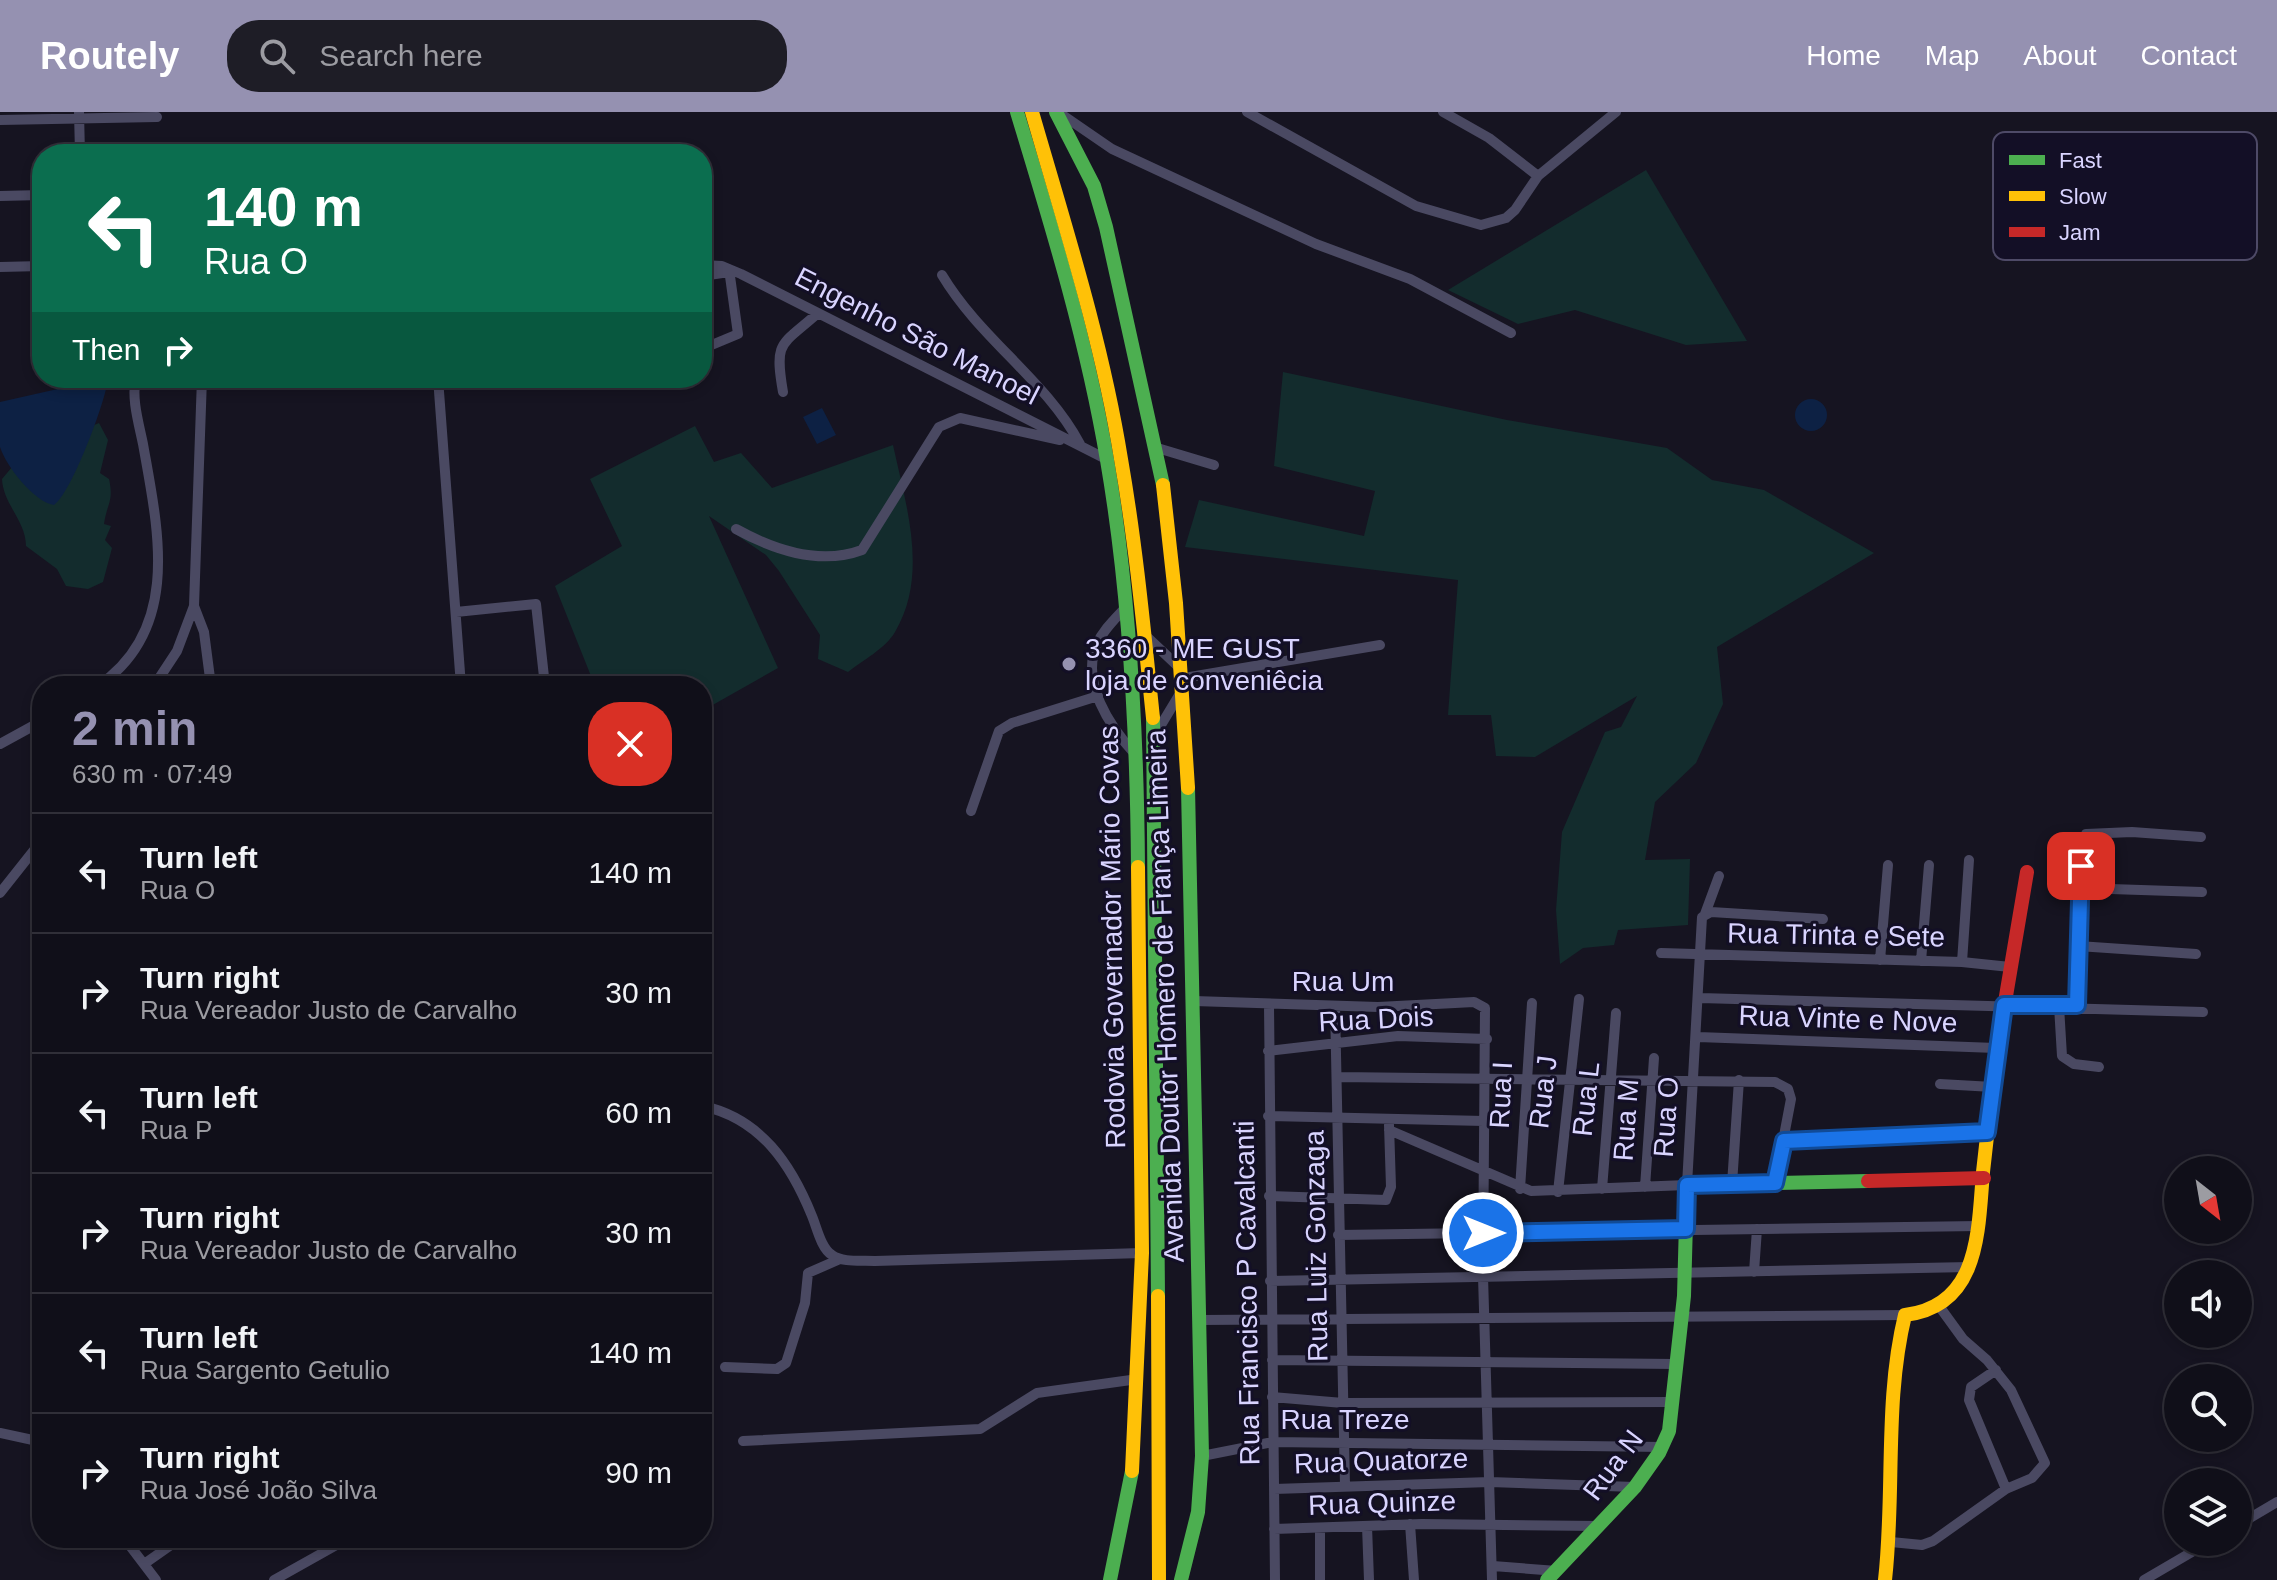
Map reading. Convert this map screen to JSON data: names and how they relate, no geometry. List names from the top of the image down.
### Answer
{
  "streets": {
    "main road": [
      "Rodovia Governador Mário Covas",
      "Avenida Doutor Homero de França Limeira",
      "Rua O",
      "Rua N"
    ],
    "street": [
      "Engenho São Manoel",
      "Rua Trinta e Sete",
      "Rua Um",
      "Rua Dois",
      "Rua Vinte e Nove",
      "Rua J",
      "Rua I",
      "Rua L",
      "Rua M",
      "Rua Luiz Gonzaga",
      "Rua Francisco P Cavalcanti",
      "Rua Treze",
      "Rua Quatorze",
      "Rua Quinze"
    ]
  },
  "crossings": [
    ["Engenho São Manoel", "Rodovia Governador Mário Covas"],
    ["Rua Trinta e Sete", "Rua O"],
    ["Rua Um", "Avenida Doutor Homero de França Limeira"],
    ["Rua Um", "Rua Dois"],
    ["Rua Um", "Rua Luiz Gonzaga"],
    ["Rua Um", "Rua Francisco P Cavalcanti"],
    ["Avenida Doutor Homero de França Limeira", "Rua Treze"],
    ["Rua Dois", "Rua Luiz Gonzaga"],
    ["Rua Dois", "Rua Francisco P Cavalcanti"],
    ["Rua Vinte e Nove", "Rua O"],
    ["Rua O", "Rua N"],
    ["Rua Luiz Gonzaga", "Rua Treze"],
    ["Rua Luiz Gonzaga", "Rua Quatorze"],
    ["Rua Francisco P Cavalcanti", "Rua Treze"],
    ["Rua Francisco P Cavalcanti", "Rua Quatorze"],
    ["Rua Francisco P Cavalcanti", "Rua Quinze"],
    ["Rua Treze", "Rua N"],
    ["Rua Quatorze", "Rua N"],
    ["Rua N", "Rua Quinze"]
  ],
  "places": ["3360 - ME GUST loja de conveniêcia"],
  "legend": ["Fast", "Slow", "Jam"],
  "north": "bottom right",
  "page": {
    "header": "Routely",
    "search": "Search here",
    "nav": [
      "Home",
      "Map",
      "About",
      "Contact"
    ],
    "turn": ["140 m", "Rua O"],
    "then": "Then",
    "heading": ["2 min", "630 m · 07:49"],
    "list": [
      {
        "name": "Turn left",
        "note": "Rua O",
        "value": "140 m"
      },
      {
        "name": "Turn right",
        "note": "Rua Vereador Justo de Carvalho",
        "value": "30 m"
      },
      {
        "name": "Turn left",
        "note": "Rua P",
        "value": "60 m"
      },
      {
        "name": "Turn right",
        "note": "Rua Vereador Justo de Carvalho",
        "value": "30 m"
      },
      {
        "name": "Turn left",
        "note": "Rua Sargento Getulio",
        "value": "140 m"
      },
      {
        "name": "Turn right",
        "note": "Rua José João Silva",
        "value": "90 m"
      }
    ]
  }
}
